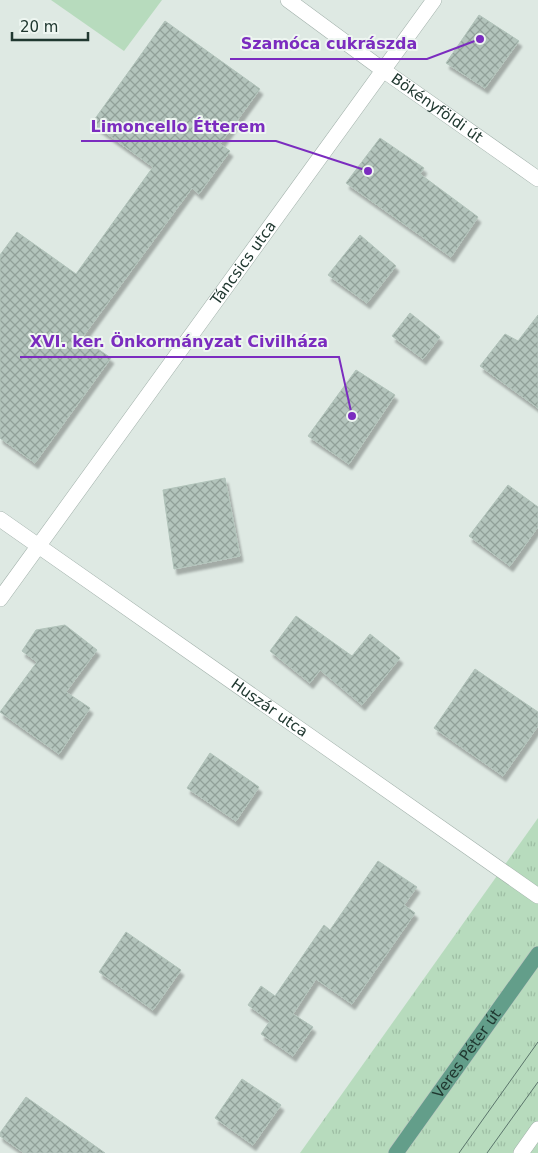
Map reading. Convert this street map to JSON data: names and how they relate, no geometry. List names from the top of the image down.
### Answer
{
  "streets": {
    "main road": ["Veres Péter út"],
    "street": ["Bökényföldi út", "Táncsics utca", "Huszár utca"]
  },
  "crossings": [
    ["Bökényföldi út", "Táncsics utca"],
    ["Táncsics utca", "Huszár utca"]
  ],
  "places": ["Szamóca cukrászda", "Limoncello Étterem", "XVI. ker. Önkormányzat Civilháza"],
  "scale_bar": "20 m"
}
